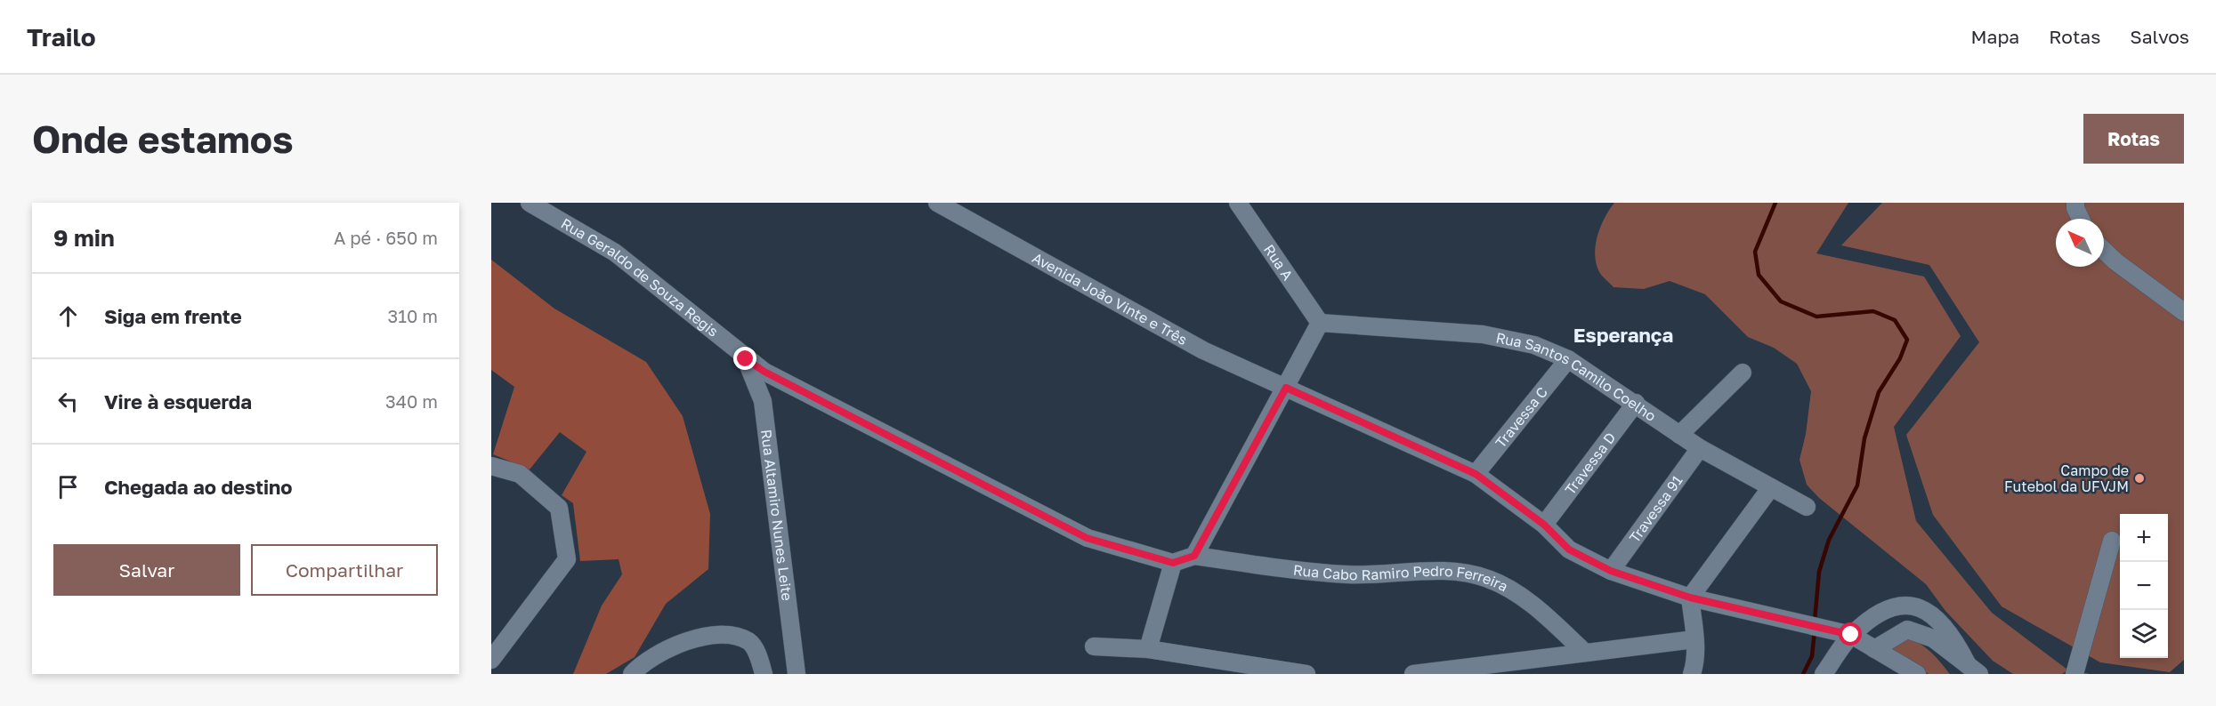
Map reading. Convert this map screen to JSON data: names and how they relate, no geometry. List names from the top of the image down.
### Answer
{
  "streets": {
    "street": [
      "Rua A",
      "Rua Geraldo de Souza Regis",
      "Avenida João Vinte e Três",
      "Rua Santos Camilo Coelho",
      "Travessa C",
      "Travessa D",
      "Travessa 91",
      "Rua Altamiro Nunes Leite",
      "Rua Cabo Ramiro Pedro Ferreira"
    ]
  },
  "crossings": [
    ["Rua A", "Rua Santos Camilo Coelho"],
    ["Rua Geraldo de Souza Regis", "Rua Altamiro Nunes Leite"],
    ["Avenida João Vinte e Três", "Travessa C"],
    ["Avenida João Vinte e Três", "Travessa D"],
    ["Avenida João Vinte e Três", "Travessa 91"],
    ["Rua Santos Camilo Coelho", "Travessa C"],
    ["Rua Santos Camilo Coelho", "Travessa D"],
    ["Rua Santos Camilo Coelho", "Travessa 91"]
  ],
  "districts": ["Esperança"],
  "places": ["Campo de Futebol da UFVJM"],
  "north": "top left",
  "page": {
    "header": "Trailo",
    "nav": ["Mapa", "Rotas", "Salvos"],
    "buttons": [
      "Rotas",
      ["Salvar", "Compartilhar"]
    ],
    "title": "Onde estamos",
    "heading": ["9 min", "A pé · 650 m"],
    "list": [
      ["Siga em frente", "310 m"],
      ["Vire à esquerda", "340 m"],
      "Chegada ao destino"
    ],
    "map_buttons": ["+", "−"]
  }
}
